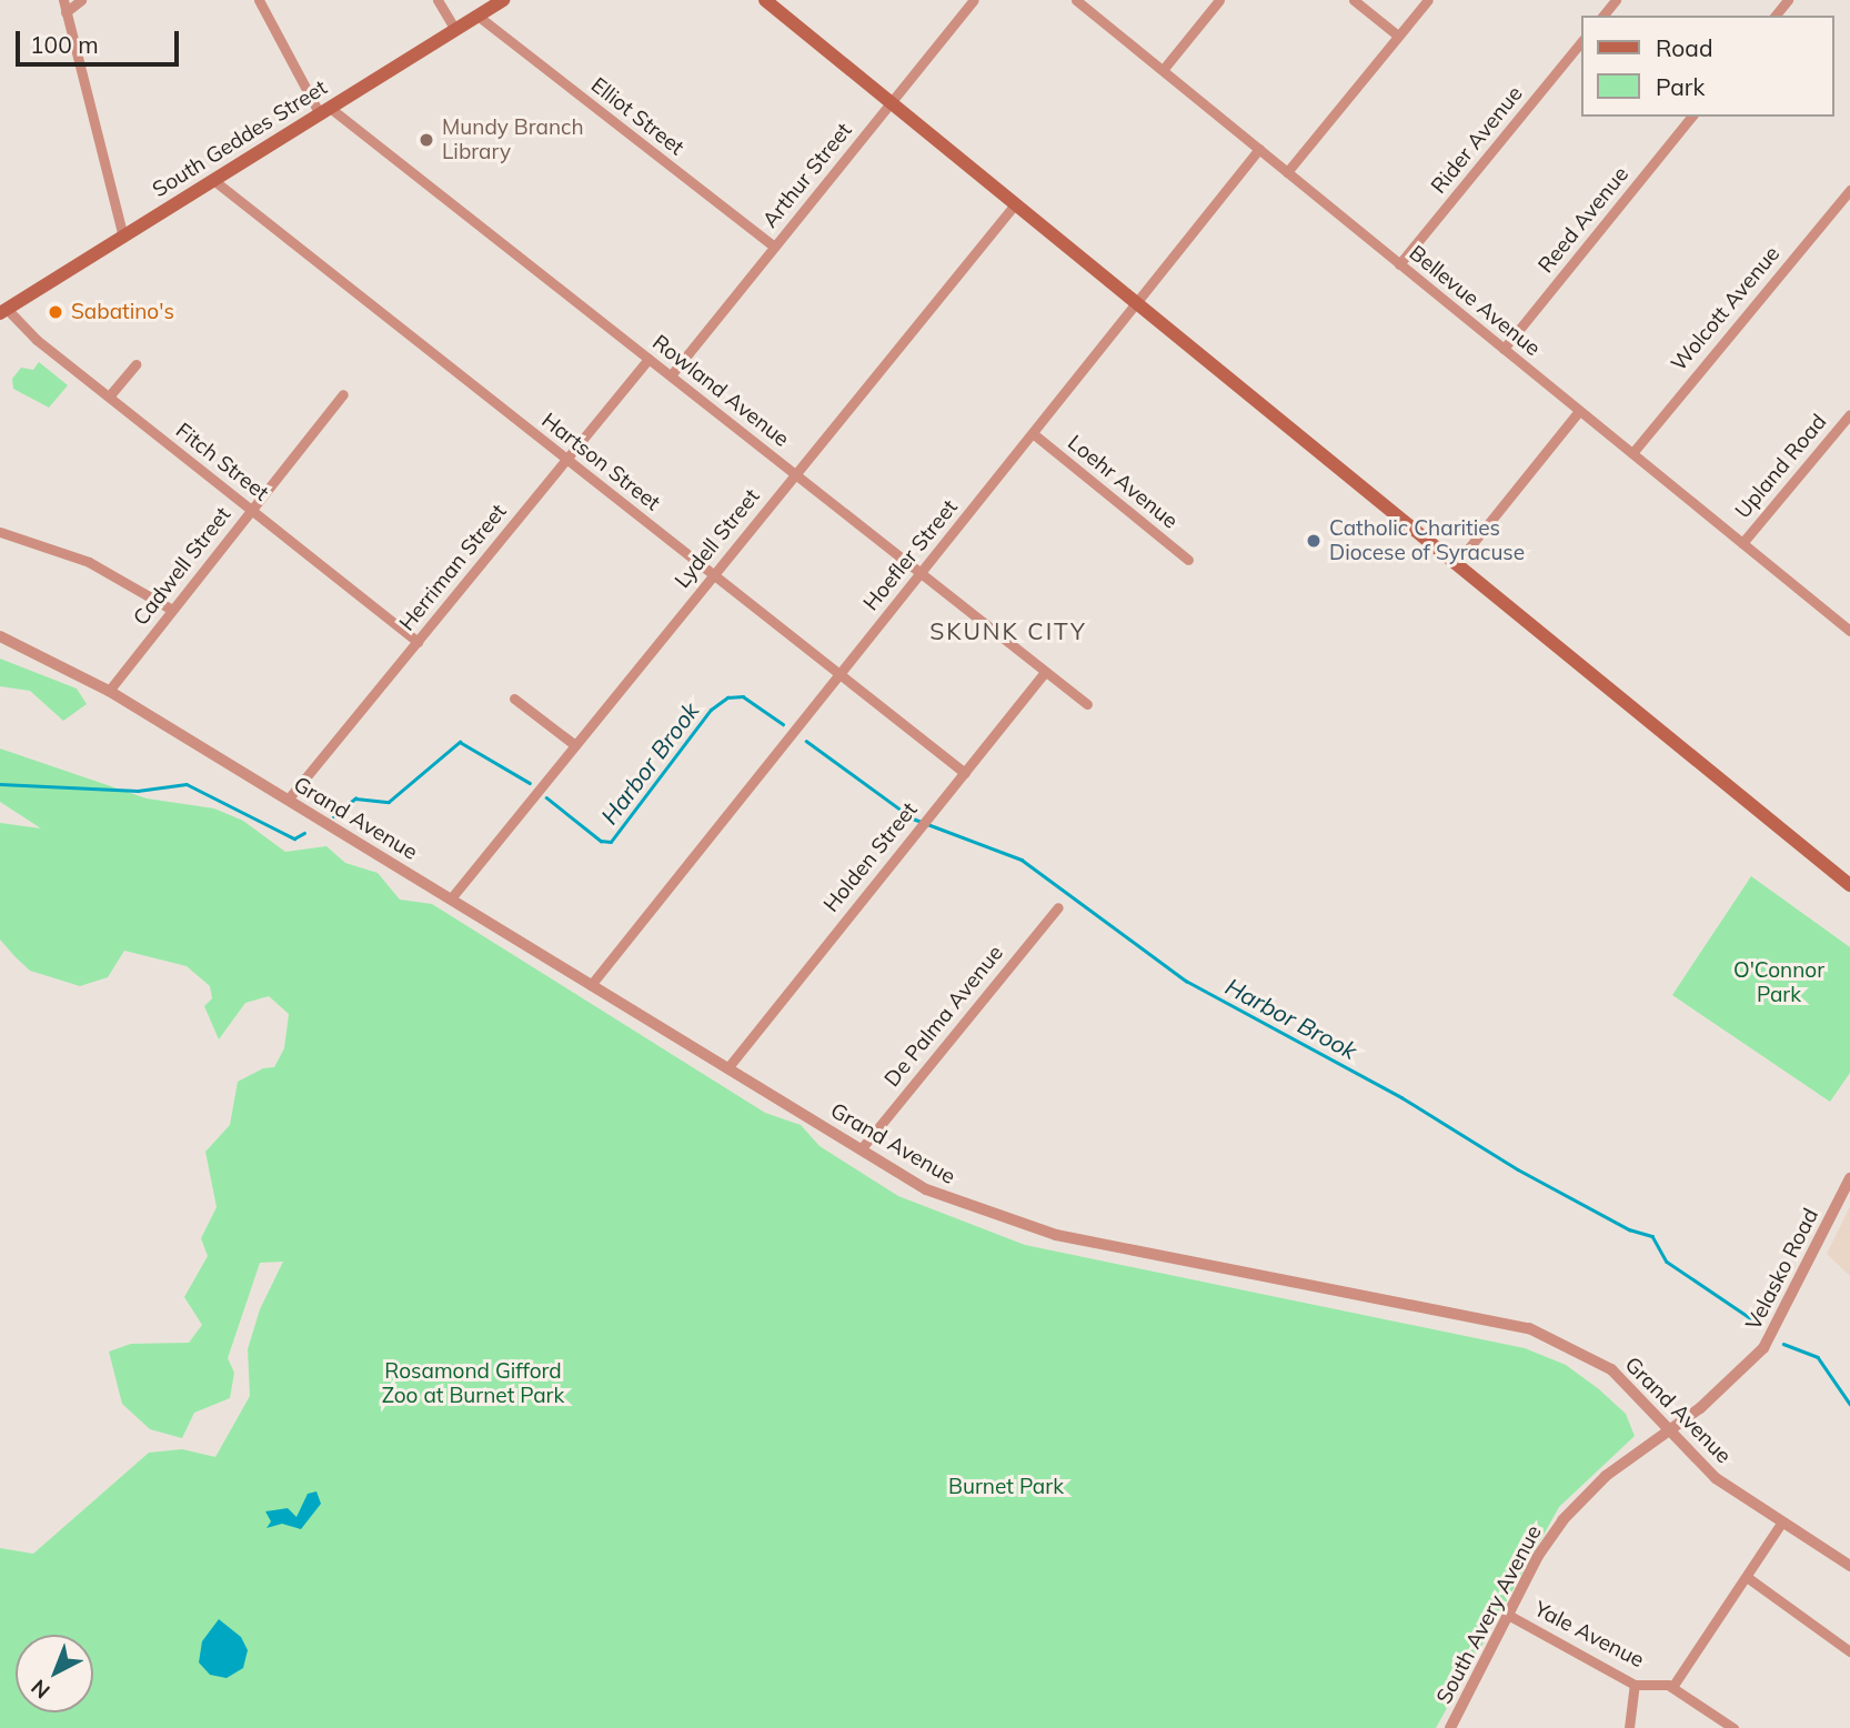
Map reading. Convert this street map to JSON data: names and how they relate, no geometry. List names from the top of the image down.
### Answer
{
  "streets": {
    "main road": ["South Geddes Street"],
    "street": [
      "Elliot Street",
      "Rider Avenue",
      "Arthur Street",
      "Reed Avenue",
      "Bellevue Avenue",
      "Wolcott Avenue",
      "Rowland Avenue",
      "Fitch Street",
      "Hartson Street",
      "Upland Road",
      "Loehr Avenue",
      "Lydell Street",
      "Hoefler Street",
      "Cadwell Street",
      "Herriman Street",
      "Grand Avenue",
      "Holden Street",
      "De Palma Avenue",
      "Velasko Road",
      "South Avery Avenue",
      "Yale Avenue"
    ]
  },
  "crossings": [
    ["Elliot Street", "South Geddes Street"],
    ["Elliot Street", "Arthur Street"],
    ["South Geddes Street", "Rowland Avenue"],
    ["South Geddes Street", "Fitch Street"],
    ["South Geddes Street", "Hartson Street"],
    ["Rider Avenue", "Bellevue Avenue"],
    ["Arthur Street", "Rowland Avenue"],
    ["Reed Avenue", "Bellevue Avenue"],
    ["Bellevue Avenue", "Wolcott Avenue"],
    ["Bellevue Avenue", "Upland Road"],
    ["Bellevue Avenue", "Hoefler Street"],
    ["Rowland Avenue", "Lydell Street"],
    ["Rowland Avenue", "Hoefler Street"],
    ["Rowland Avenue", "Herriman Street"],
    ["Rowland Avenue", "Holden Street"],
    ["Fitch Street", "Cadwell Street"],
    ["Fitch Street", "Herriman Street"],
    ["Hartson Street", "Lydell Street"],
    ["Hartson Street", "Hoefler Street"],
    ["Hartson Street", "Herriman Street"],
    ["Hartson Street", "Holden Street"],
    ["Loehr Avenue", "Hoefler Street"],
    ["Lydell Street", "Grand Avenue"],
    ["Hoefler Street", "Grand Avenue"],
    ["Cadwell Street", "Grand Avenue"],
    ["Herriman Street", "Grand Avenue"],
    ["Grand Avenue", "Holden Street"],
    ["Grand Avenue", "De Palma Avenue"],
    ["Grand Avenue", "Velasko Road"],
    ["Grand Avenue", "South Avery Avenue"],
    ["Velasko Road", "South Avery Avenue"],
    ["South Avery Avenue", "Yale Avenue"]
  ],
  "districts": ["SKUNK CITY"],
  "water": ["Harbor Brook"],
  "parks": ["O'Connor Park", "Rosamond Gifford Zoo at Burnet Park", "Burnet Park"],
  "places": ["Mundy Branch Library", "Sabatino's", "Catholic Charities Diocese of Syracuse"],
  "legend": ["Road", "Park"],
  "scale_bar": "100 m",
  "north": "bottom left"
}
